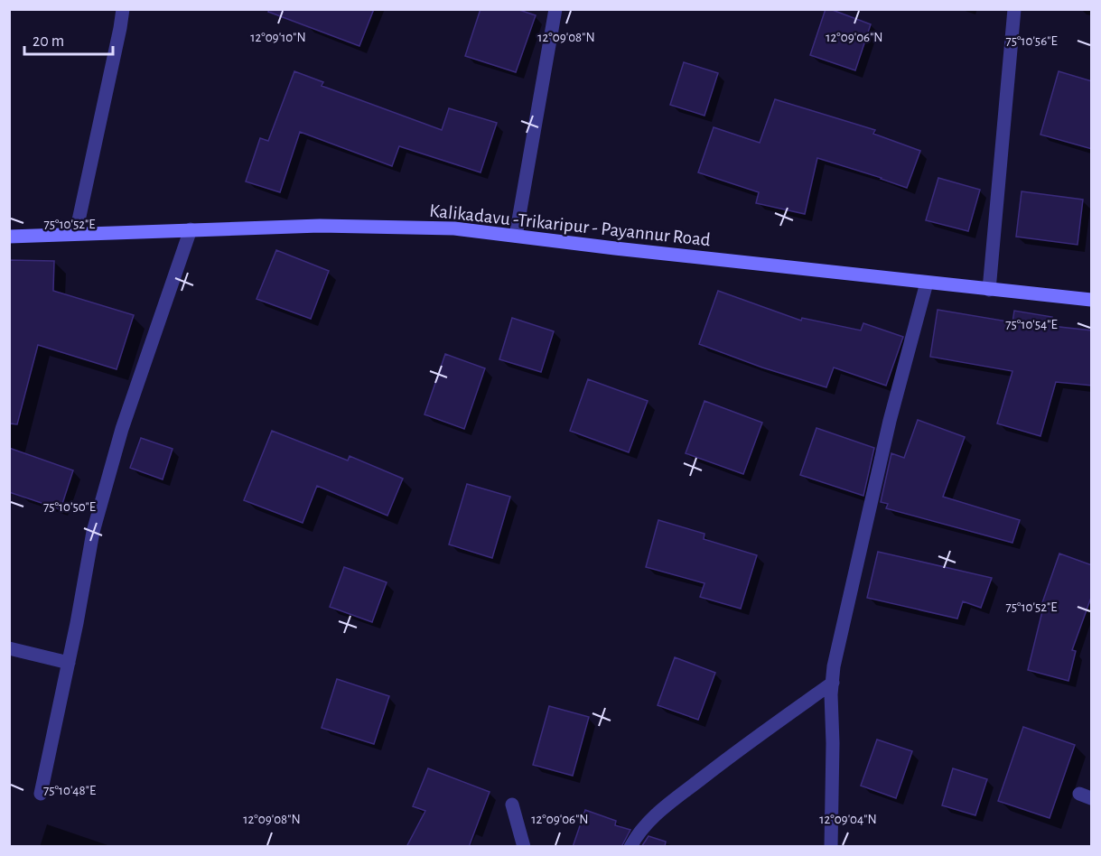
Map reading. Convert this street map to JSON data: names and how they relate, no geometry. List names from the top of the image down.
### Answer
{
  "streets": {
    "main road": ["Kalikadavu -Trikaripur - Payannur Road"]
  },
  "scale_bar": "20 m",
  "coordinates": [
    "12°09'10\"N",
    "12°09'08\"N",
    "12°09'06\"N",
    "75°10'56\"E",
    "75°10'52\"E",
    "75°10'54\"E",
    "75°10'50\"E",
    "75°10'48\"E",
    "12°09'04\"N"
  ]
}
